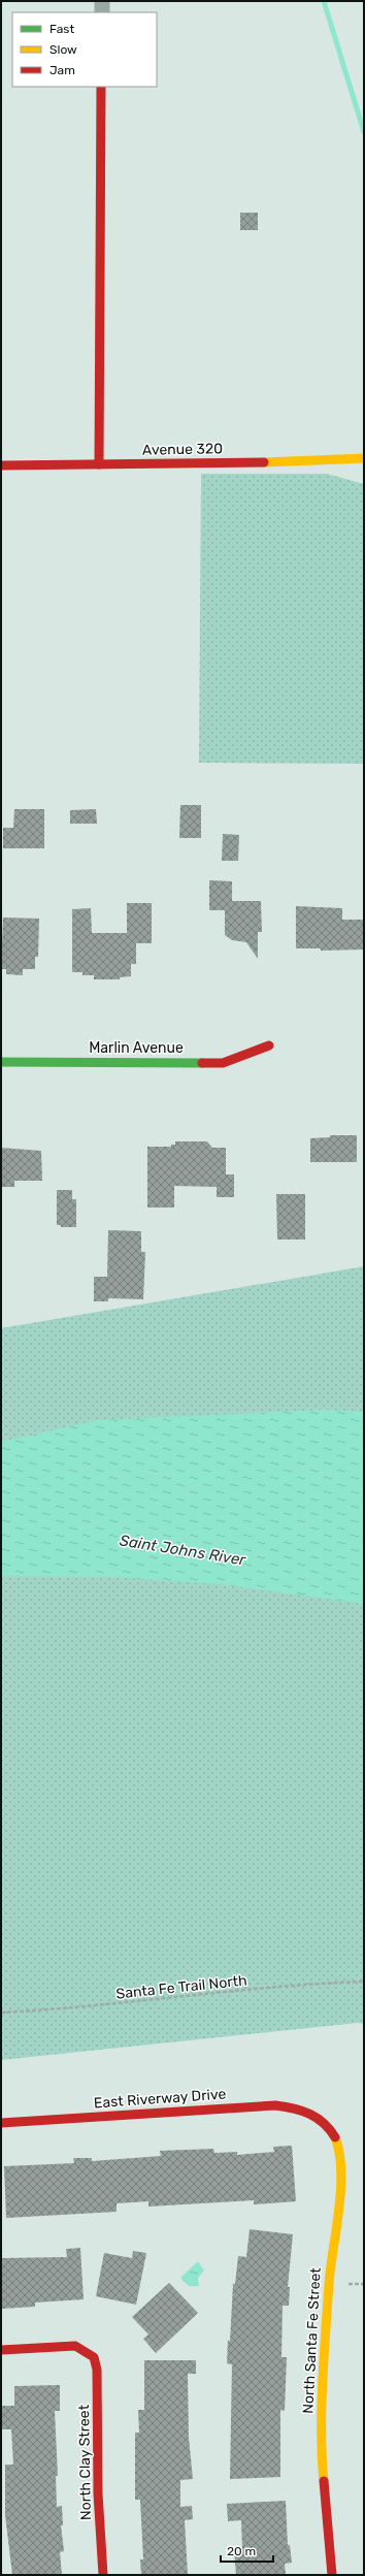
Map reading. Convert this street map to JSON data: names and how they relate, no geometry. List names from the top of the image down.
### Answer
{
  "streets": {
    "street": [
      "Avenue 320",
      "Marlin Avenue",
      "East Riverway Drive",
      "North Santa Fe Street",
      "North Clay Street"
    ],
    "path": ["Santa Fe Trail North"]
  },
  "crossings": [
    ["East Riverway Drive", "North Santa Fe Street"]
  ],
  "water": ["Saint Johns River"],
  "legend": ["Fast", "Slow", "Jam"],
  "scale_bar": "20 m"
}
